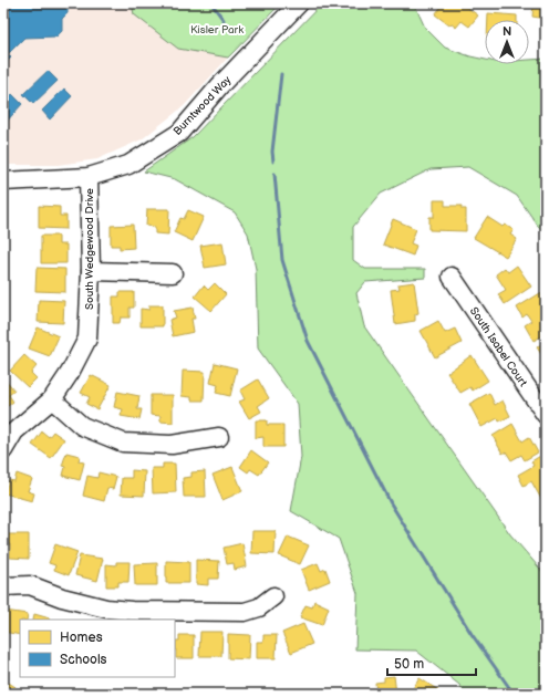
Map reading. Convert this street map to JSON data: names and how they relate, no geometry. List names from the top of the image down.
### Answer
{
  "streets": {
    "street": ["Burntwood Way", "South Wedgewood Drive", "South Isabel Court"]
  },
  "crossings": [
    ["Burntwood Way", "South Wedgewood Drive"]
  ],
  "parks": ["Kisler Park"],
  "legend": ["Homes", "Schools"],
  "scale_bar": "50 m",
  "north": "top"
}
